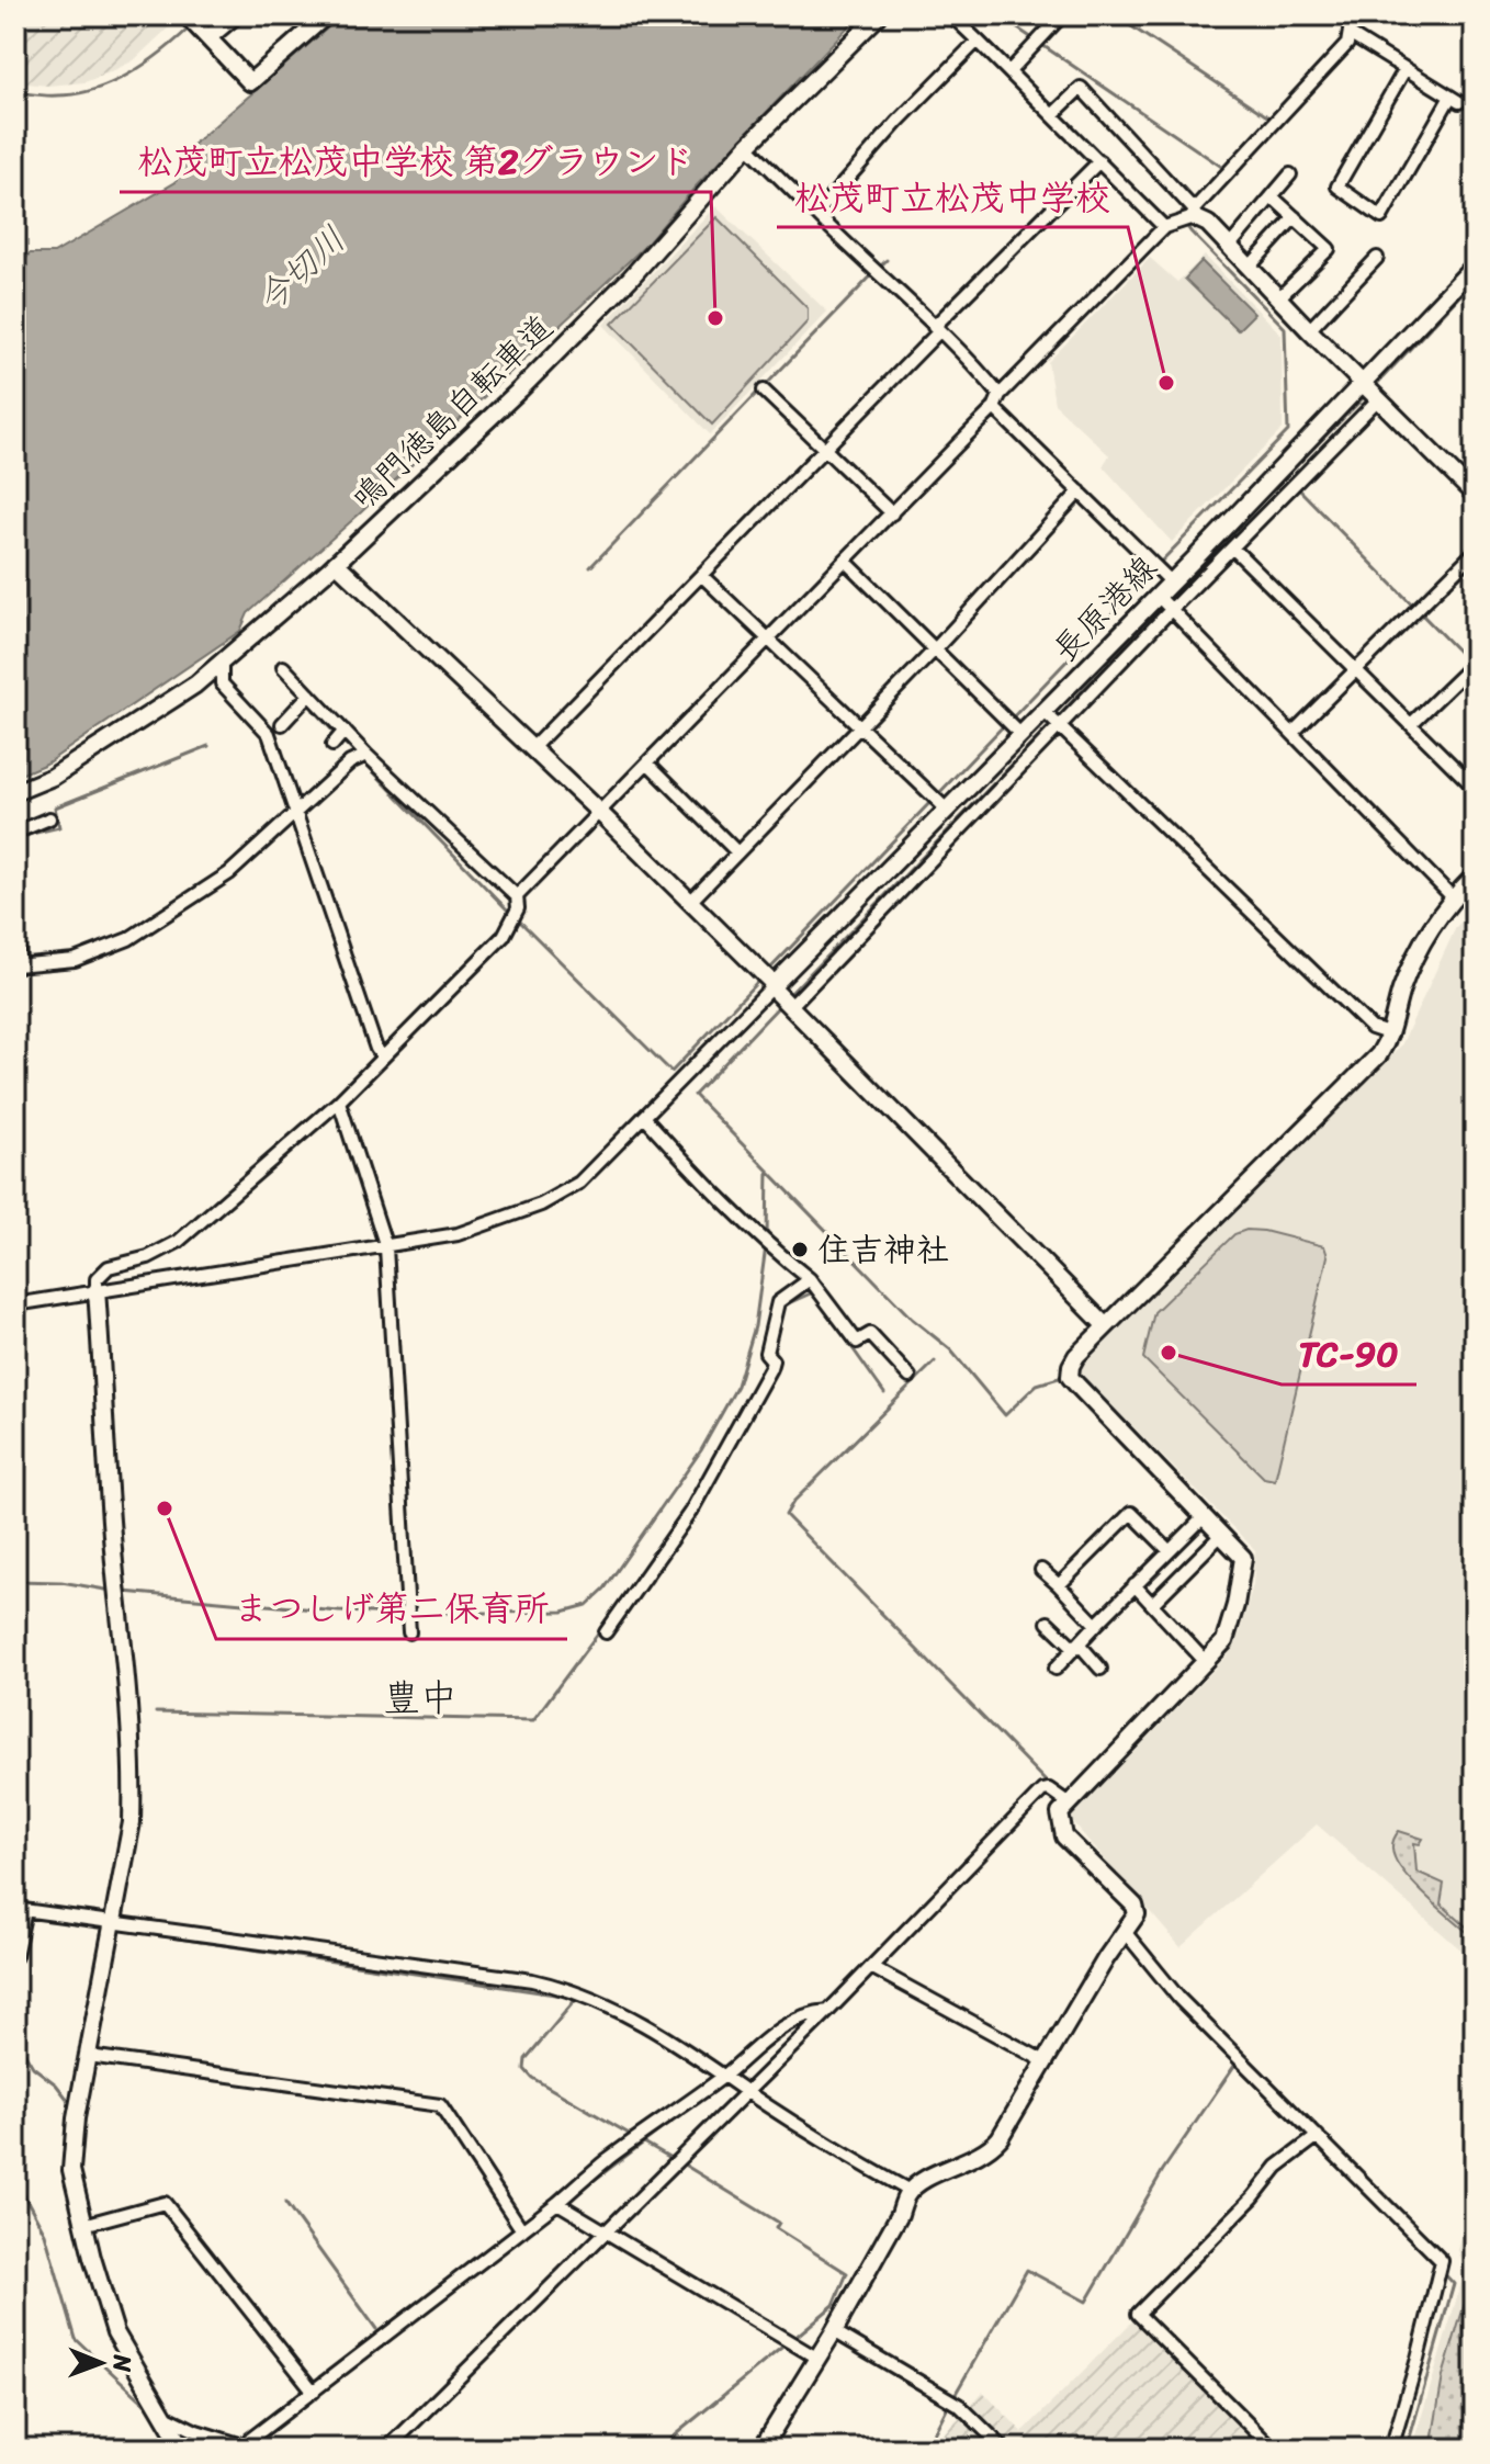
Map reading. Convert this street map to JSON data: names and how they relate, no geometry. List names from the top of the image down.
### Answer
{
  "streets": {
    "street": ["鳴門徳島自転車道", "長原港線"]
  },
  "districts": ["豊中"],
  "water": ["今切川"],
  "places": [
    "松茂町立松茂中学校 第2グラウンド",
    "松茂町立松茂中学校",
    "住吉神社",
    "TC-90",
    "まつしげ第二保育所"
  ],
  "north": "right"
}
